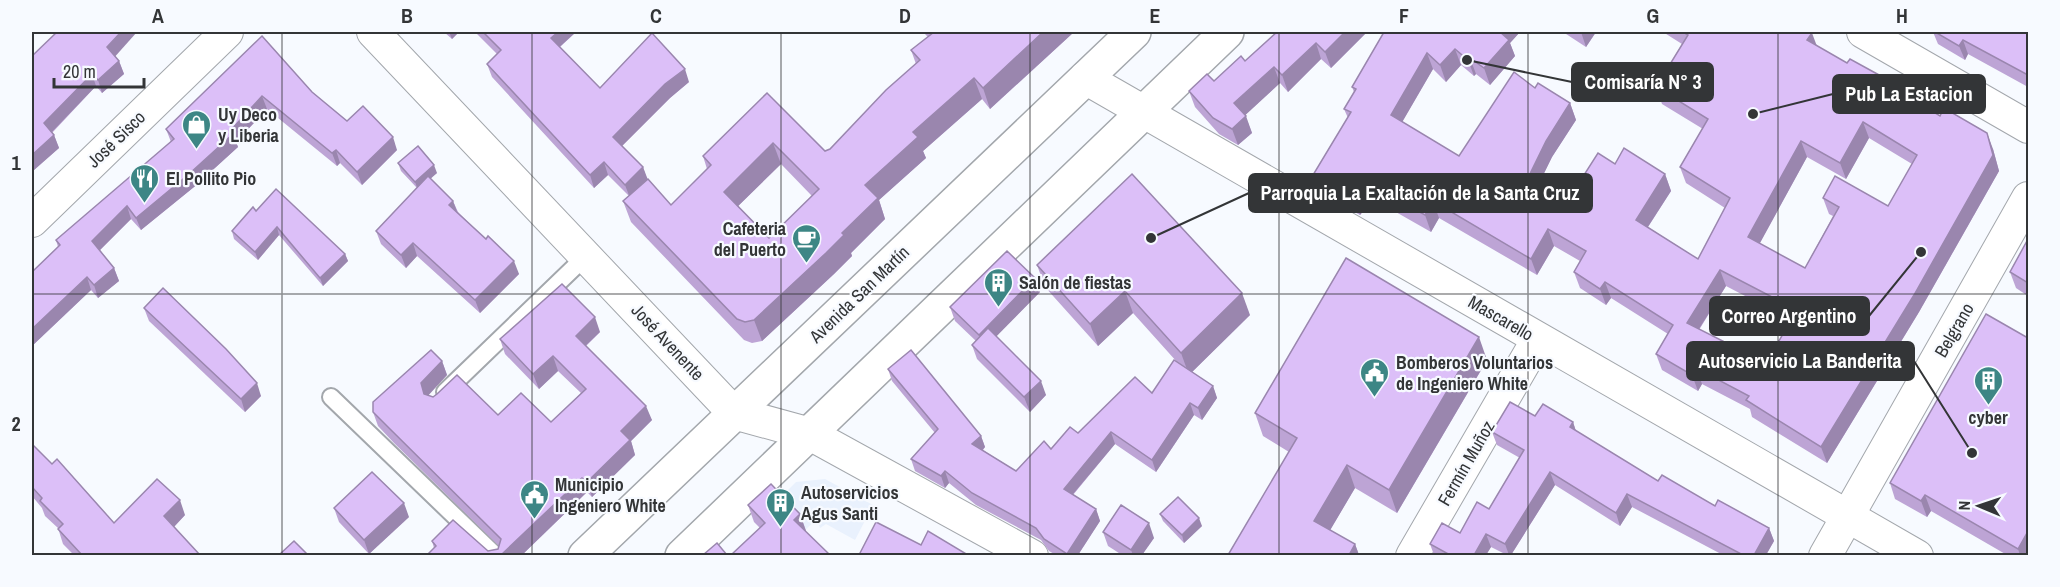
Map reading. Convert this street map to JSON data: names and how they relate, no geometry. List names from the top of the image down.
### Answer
{
  "streets": {
    "main road": ["Avenida San Martín"],
    "street": [
      "José Sisco",
      "Mascarello",
      "Belgrano",
      "José Avenente",
      "Fermín Muñoz"
    ]
  },
  "crossings": [
    ["Avenida San Martín", "Mascarello"],
    ["Avenida San Martín", "José Avenente"],
    ["Mascarello", "Belgrano"],
    ["Mascarello", "Fermín Muñoz"]
  ],
  "places": {
    "other": [
      "Comisaría N° 3",
      "Pub La Estacion",
      "Parroquia La Exaltación de la Santa Cruz",
      "Correo Argentino",
      "Autoservicio La Banderita"
    ],
    "shop": ["Uy Deco y Liberia"],
    "restaurant": ["El Pollito Pio"],
    "cafe": ["Cafeteria del Puerto"],
    "building": ["Salón de fiestas", "cyber", "Autoservicios Agus Santi"],
    "public building": ["Bomberos Voluntarios de Ingeniero White", "Municipio Ingeniero White"]
  },
  "scale_bar": "20 m",
  "north": "left",
  "grid": {
    "columns": [
      "A",
      "B",
      "C",
      "D",
      "E",
      "F",
      "G",
      "H"
    ],
    "rows": ["1", "2"]
  }
}
